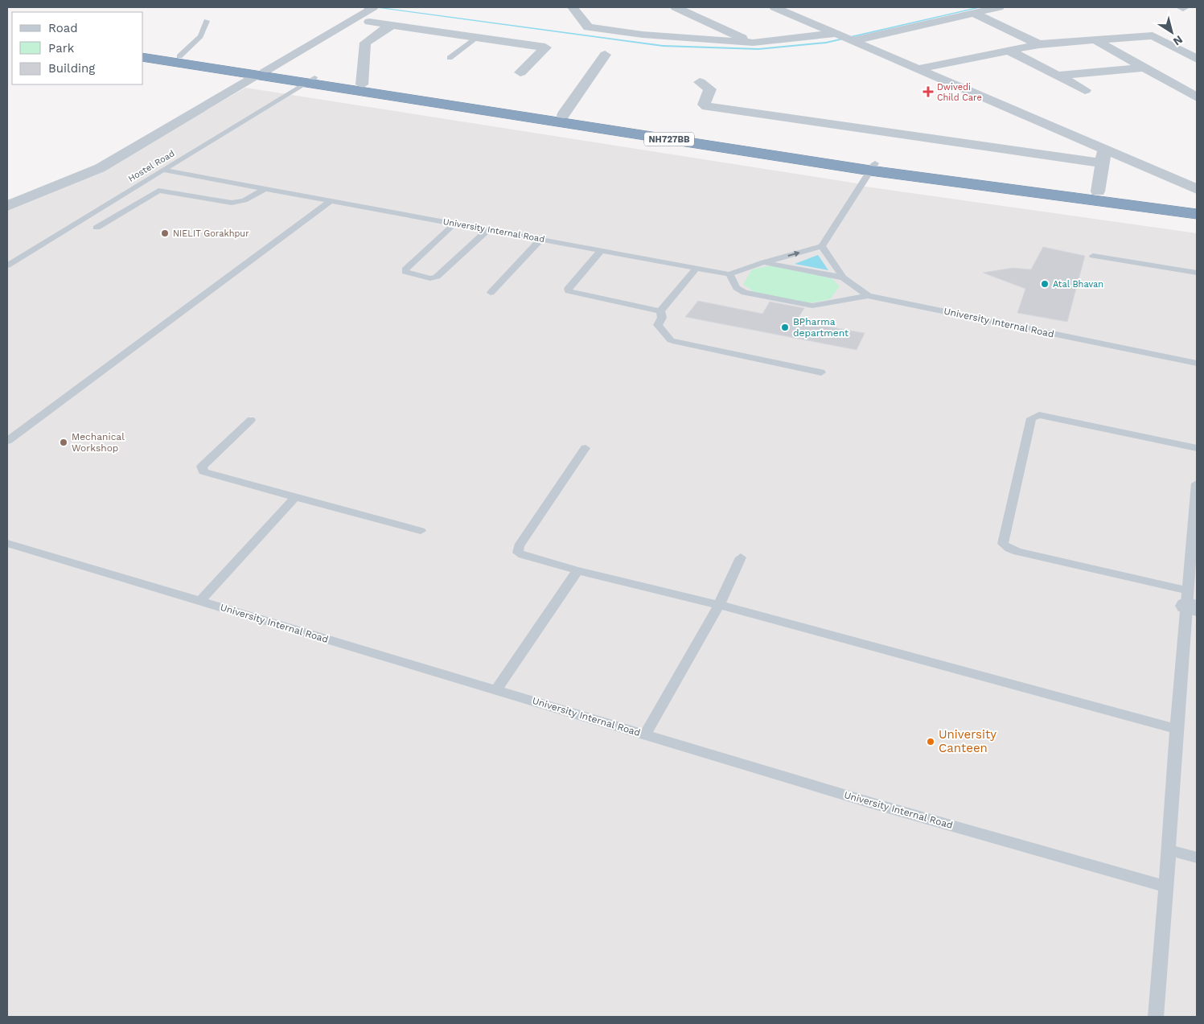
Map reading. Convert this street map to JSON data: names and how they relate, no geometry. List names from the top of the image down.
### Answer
{
  "streets": {
    "highway": ["NH727BB"],
    "lane": ["Hostel Road", "University Internal Road"]
  },
  "crossings": [
    ["NH727BB", "Hostel Road"],
    ["Hostel Road", "University Internal Road"]
  ],
  "places": {
    "health": ["Dwivedi Child Care"],
    "other": [
      "NIELIT Gorakhpur",
      "Atal Bhavan",
      "BPharma department",
      "Mechanical Workshop",
      "University Canteen"
    ]
  },
  "legend": ["Road", "Park", "Building"],
  "north": "bottom right"
}
